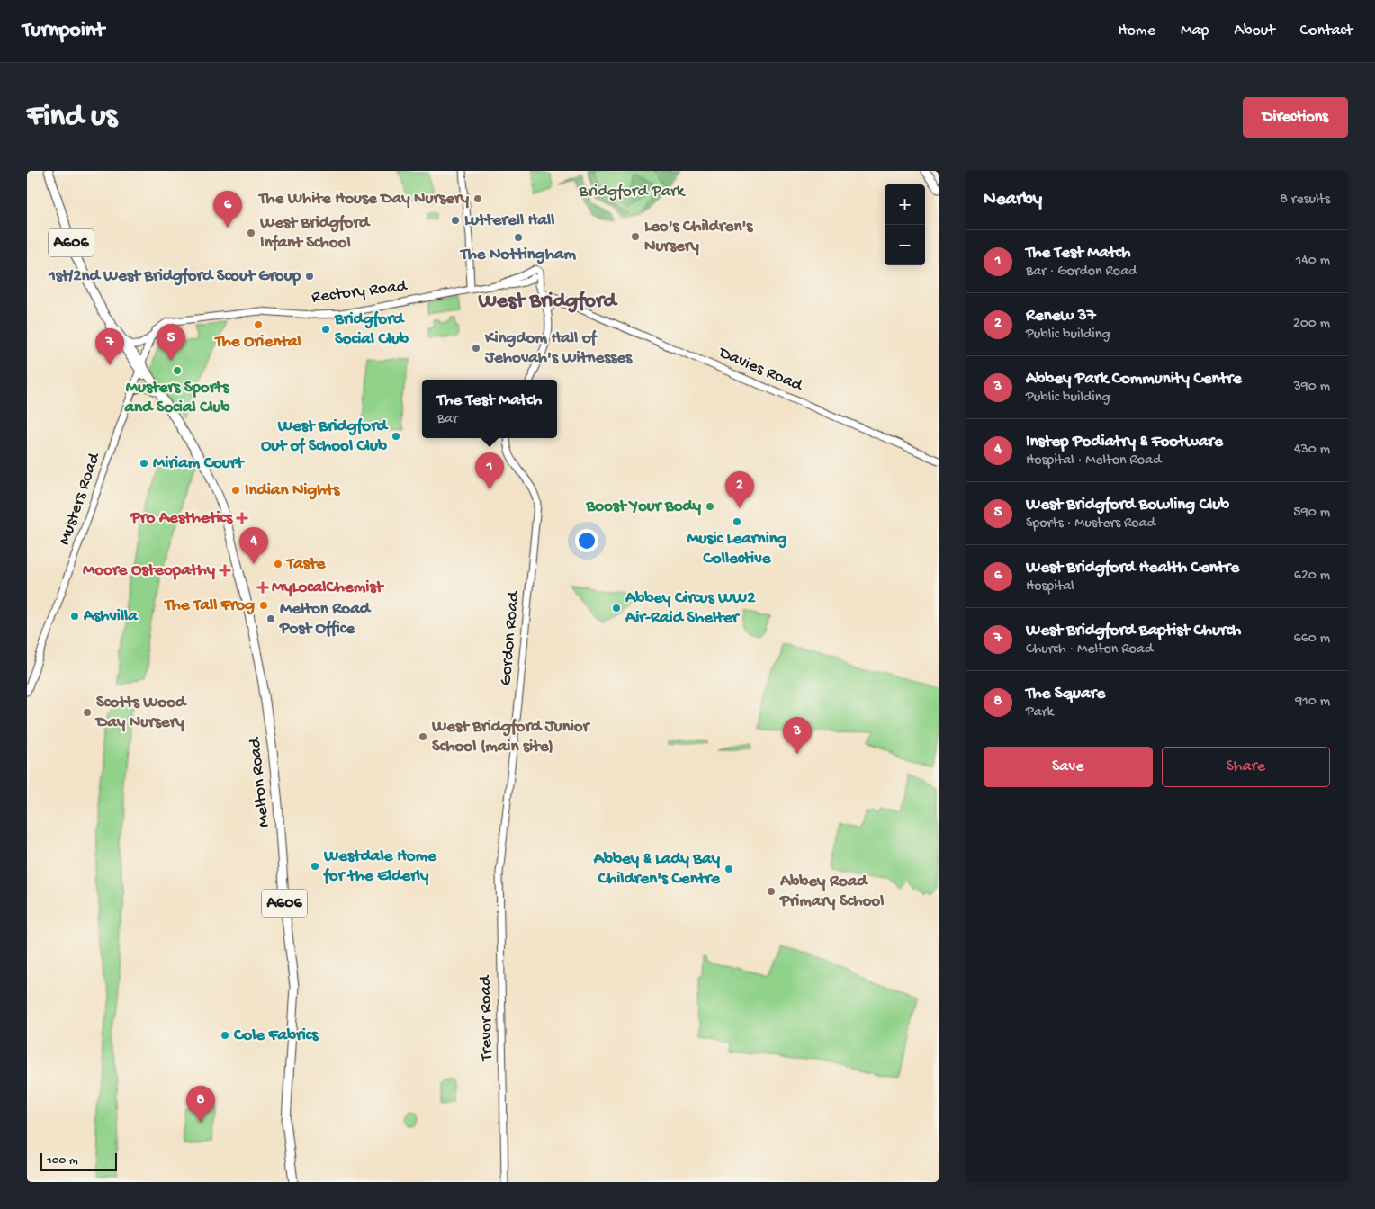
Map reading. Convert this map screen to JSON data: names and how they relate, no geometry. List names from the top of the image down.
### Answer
{
  "streets": {
    "main road": ["A606", "Melton Road"],
    "street": [
      "Rectory Road",
      "Davies Road",
      "Musters Road",
      "Gordon Road",
      "Trevor Road"
    ]
  },
  "crossings": [
    ["Rectory Road", "Davies Road"],
    ["Rectory Road", "Musters Road"],
    ["Musters Road", "Melton Road"],
    ["Gordon Road", "Trevor Road"]
  ],
  "districts": ["West Bridgford"],
  "parks": ["Bridgford Park"],
  "places": {
    "other": [
      "The White House Day Nursery",
      "Lutterell Hall",
      "West Bridgford Infant School",
      "Leo's Children's Nursery",
      "The Nottingham",
      "1st/2nd West Bridgford Scout Group",
      "The Oriental",
      "Bridgford Social Club",
      "Kingdom Hall of Jehovah's Witnesses",
      "Musters Sports and Social Club",
      "West Bridgford Out of School Club",
      "Miriam Court",
      "Indian Nights",
      "Boost Your Body",
      "Music Learning Collective",
      "Taste",
      "The Tall Frog",
      "Abbey Circus WW2 Air-Raid Shelter",
      "Ashvilla",
      "Melton Road Post Office",
      "Scotts Wood Day Nursery",
      "West Bridgford Junior School (main site)",
      "Westdale Home for the Elderly",
      "Abbey & Lady Bay Children's Centre",
      "Abbey Road Primary School",
      "Cole Fabrics"
    ],
    "health": ["Pro Aesthetics", "Moore Osteopathy", "MyLocalChemist"]
  },
  "scale_bar": "100 m",
  "page": {
    "header": "Turnpoint",
    "nav": [
      "Home",
      "Map",
      "About",
      "Contact"
    ],
    "buttons": [
      "Directions",
      ["Save", "Share"]
    ],
    "title": "Find us",
    "heading": ["Nearby", "8 results"],
    "map_buttons": ["+", "−"],
    "pins": [
      "6",
      "5",
      "7",
      "1",
      "2",
      "4",
      "3",
      "8"
    ],
    "list": [
      {
        "mark": "1",
        "name": "The Test Match",
        "note": "Bar · Gordon Road",
        "value": "140 m"
      },
      {
        "mark": "2",
        "name": "Renew 37",
        "note": "Public building",
        "value": "200 m"
      },
      {
        "mark": "3",
        "name": "Abbey Park Community Centre",
        "note": "Public building",
        "value": "390 m"
      },
      {
        "mark": "4",
        "name": "Instep Podiatry & Footware",
        "note": "Hospital · Melton Road",
        "value": "430 m"
      },
      {
        "mark": "5",
        "name": "West Bridgford Bowling Club",
        "note": "Sports · Musters Road",
        "value": "590 m"
      },
      {
        "mark": "6",
        "name": "West Bridgford Health Centre",
        "note": "Hospital",
        "value": "620 m"
      },
      {
        "mark": "7",
        "name": "West Bridgford Baptist Church",
        "note": "Church · Melton Road",
        "value": "660 m"
      },
      {
        "mark": "8",
        "name": "The Square",
        "note": "Park",
        "value": "910 m"
      }
    ],
    "popup": ["The Test Match", "Bar"],
    "scale": "100 m"
  }
}
